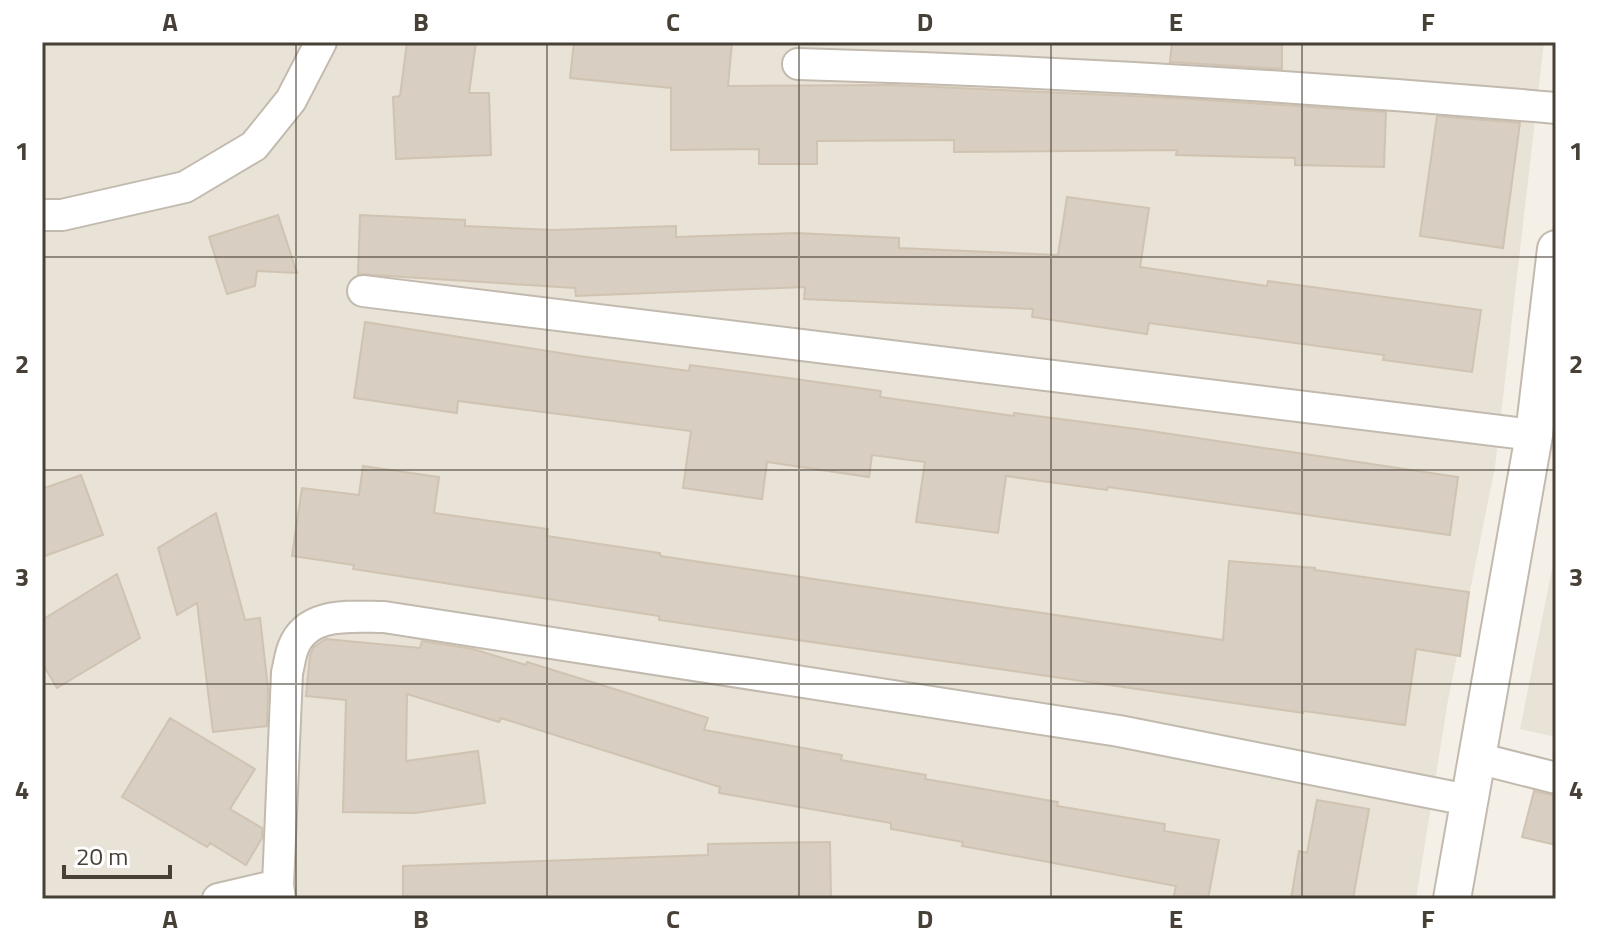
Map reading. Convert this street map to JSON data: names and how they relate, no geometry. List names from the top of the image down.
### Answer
{
  "scale_bar": "20 m",
  "grid": {
    "columns": [
      "A",
      "B",
      "C",
      "D",
      "E",
      "F"
    ],
    "rows": [
      "1",
      "2",
      "3",
      "4"
    ]
  }
}
